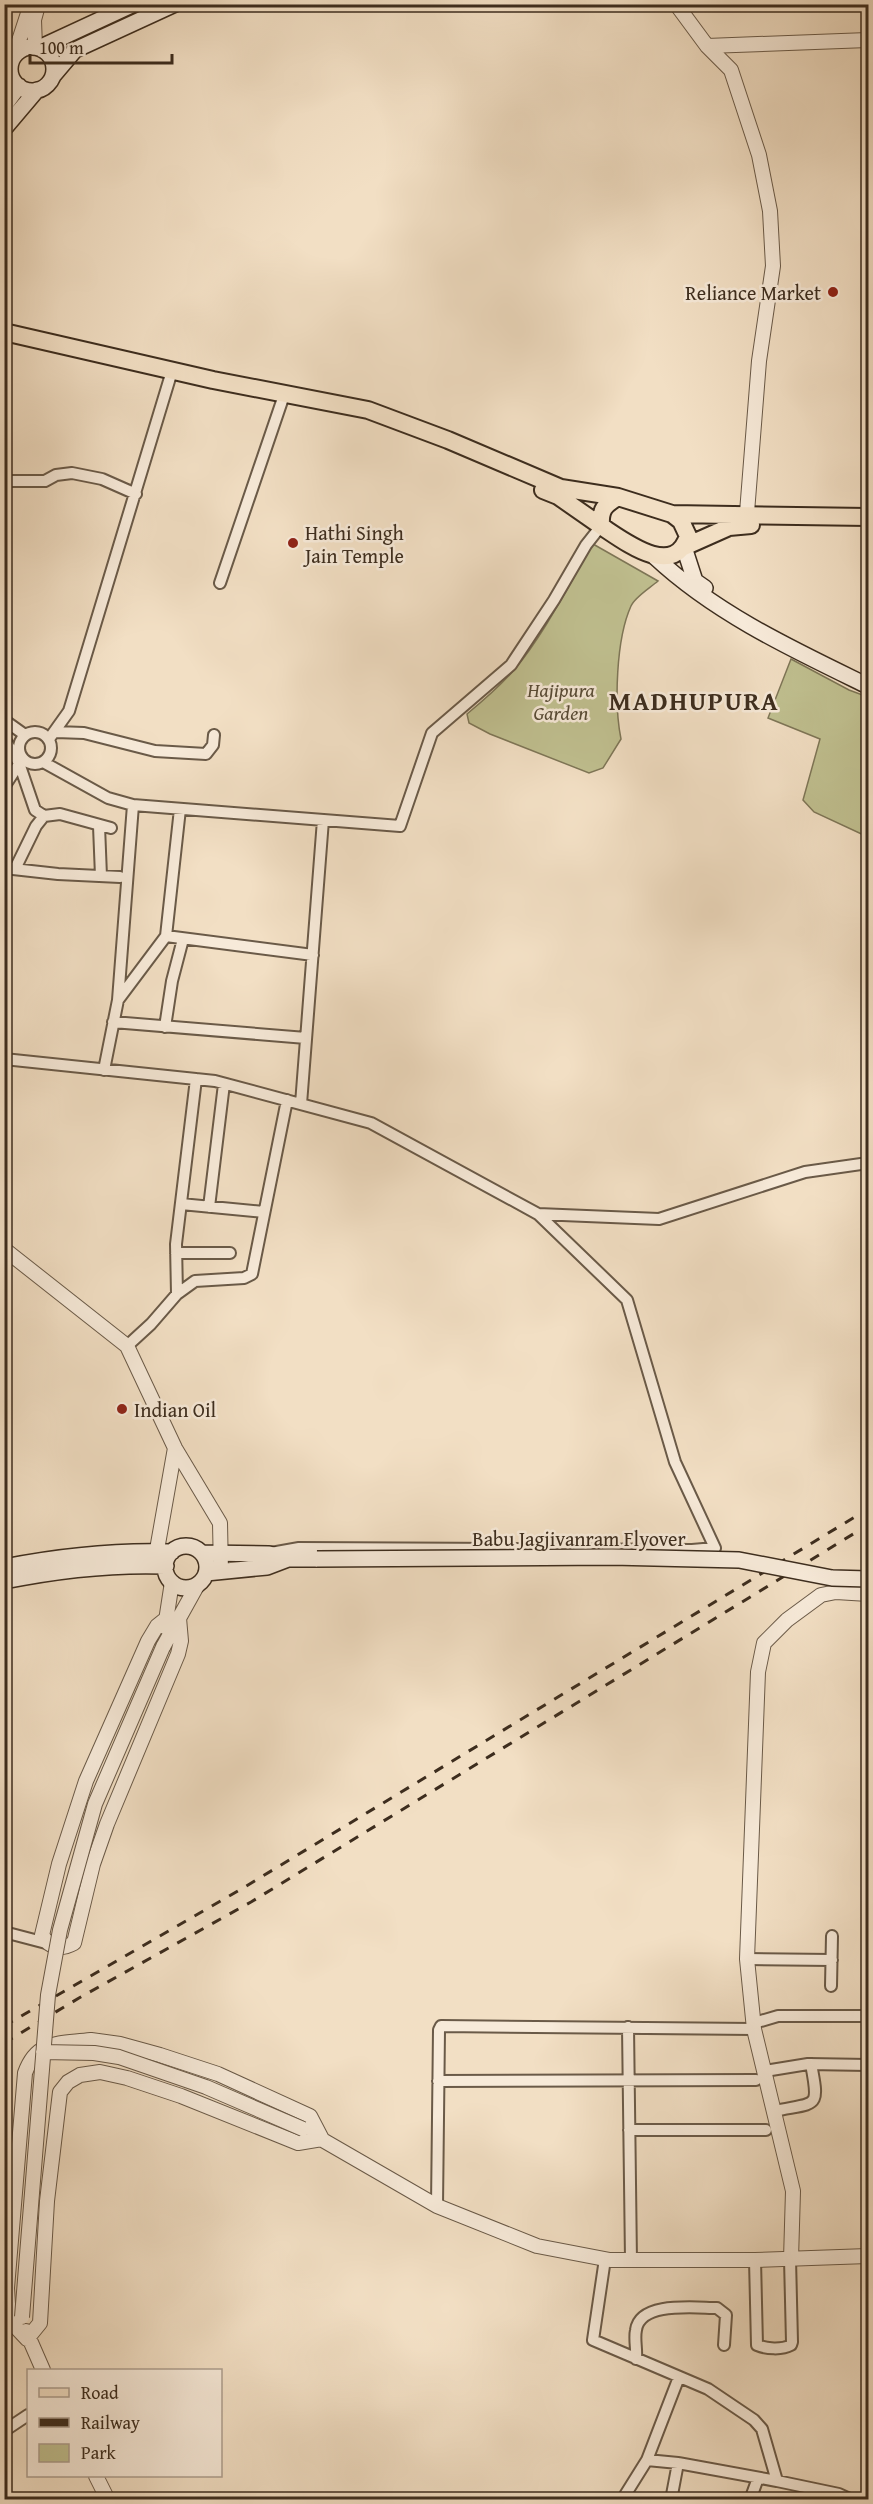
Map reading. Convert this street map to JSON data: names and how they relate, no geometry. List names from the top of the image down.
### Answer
{
  "streets": {
    "main road": ["Babu Jagjivanram Flyover"]
  },
  "districts": ["MADHUPURA"],
  "parks": ["Hajipura Garden"],
  "places": ["Reliance Market", "Hathi Singh Jain Temple", "Indian Oil"],
  "legend": ["Road", "Railway", "Park"],
  "scale_bar": "100 m"
}
